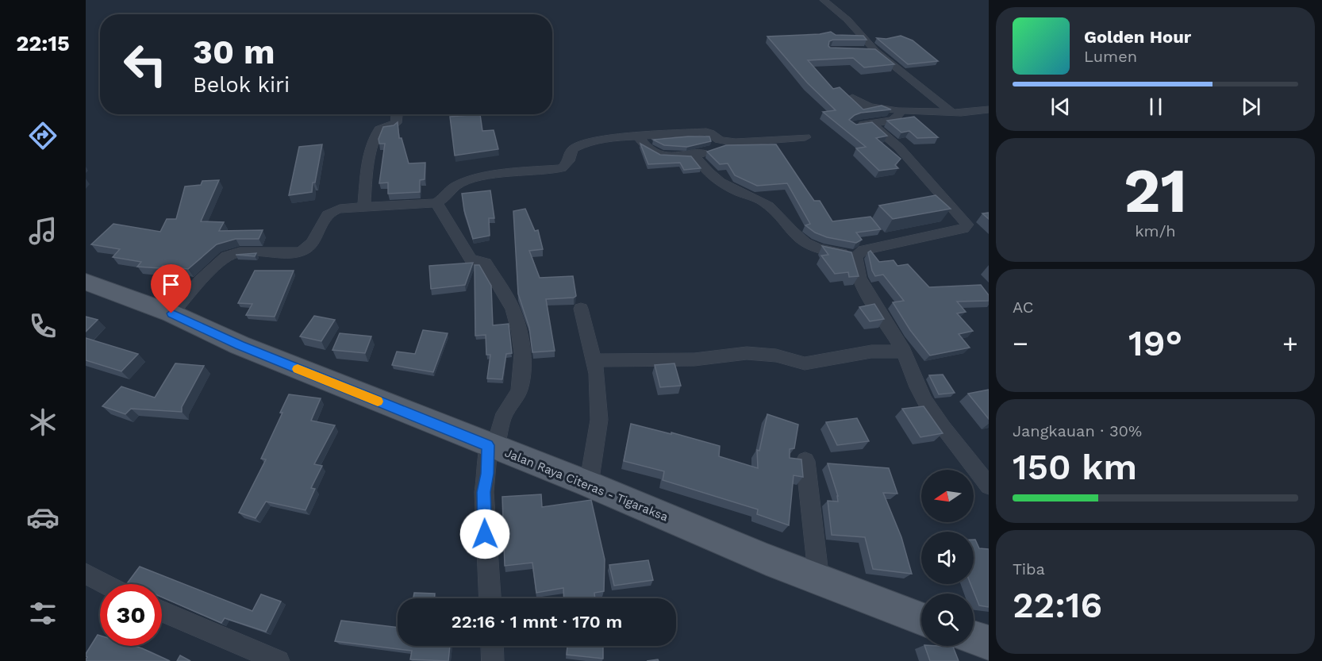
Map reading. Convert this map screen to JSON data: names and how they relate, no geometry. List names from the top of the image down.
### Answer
{
  "streets": {
    "main road": ["Jalan Raya Citeras - Tigaraksa"]
  },
  "north": "left",
  "page": {
    "tabs": "22:15",
    "turn": ["30 m", "Belok kiri"],
    "song": ["Golden Hour", "Lumen"],
    "tile": [
      ["21", "km/h"],
      "AC",
      ["Jangkauan · 30%", "150 km"],
      ["Tiba", "22:16"]
    ],
    "heat": ["−", "19°", "+"],
    "limit": "30",
    "trip": "22:16 · 1 mnt · 170 m"
  }
}
